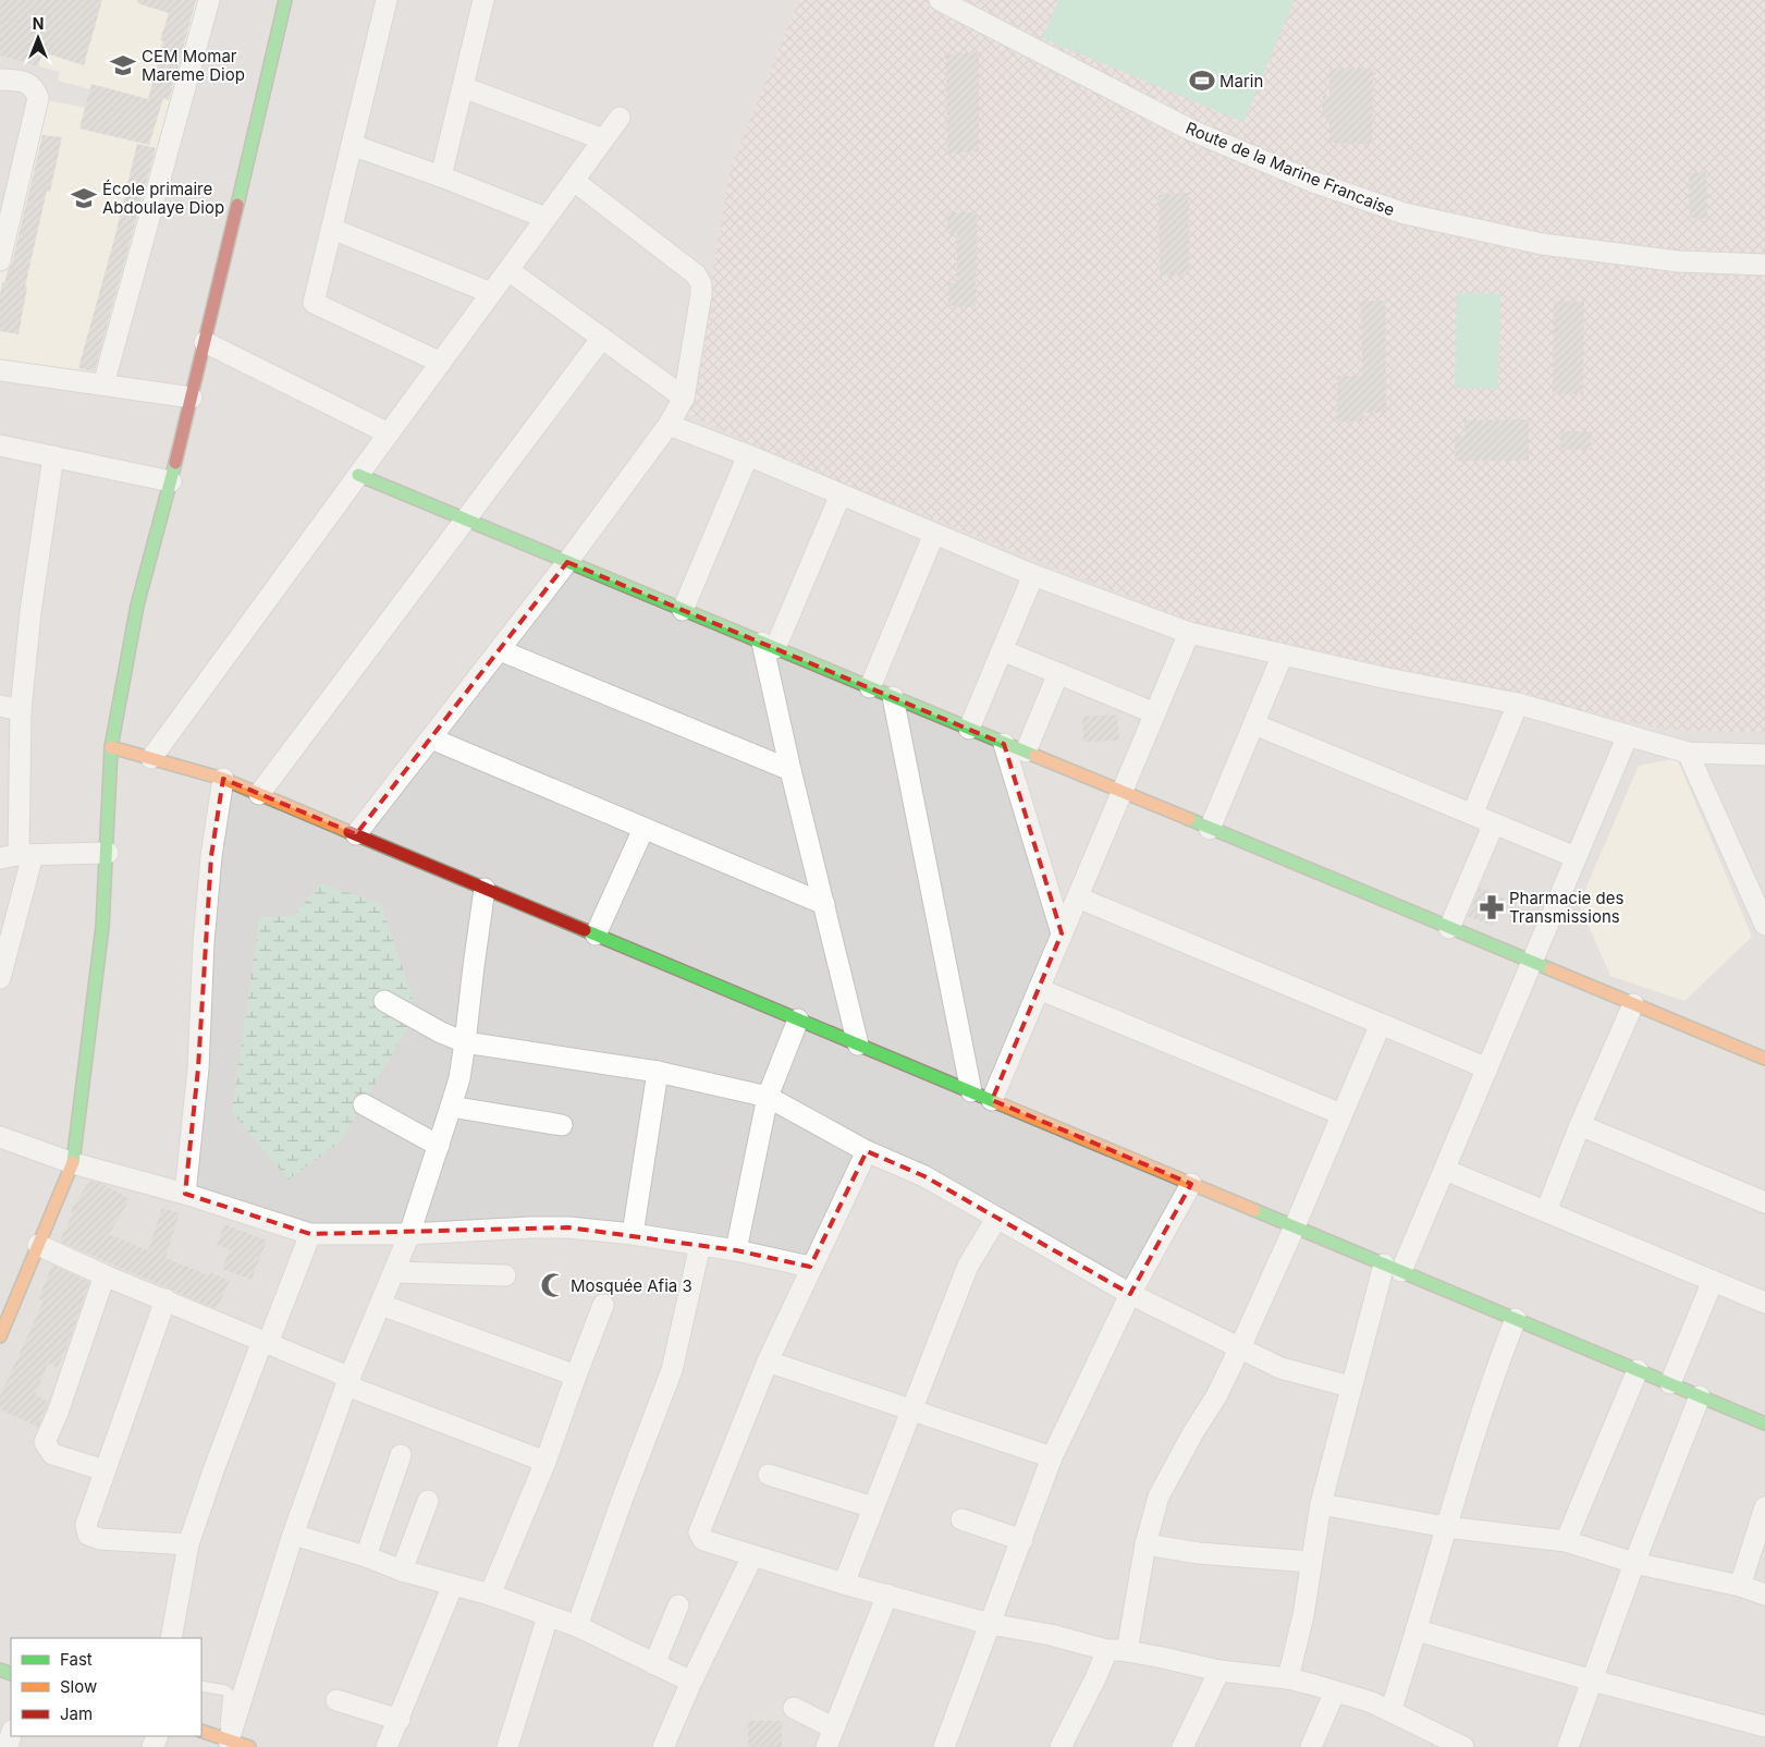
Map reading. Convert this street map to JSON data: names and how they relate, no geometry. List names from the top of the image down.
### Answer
{
  "streets": {
    "street": ["Route de la Marine Francaise"]
  },
  "places": {
    "school or university": ["CEM Momar Mareme Diop", "École primaire Abdoulaye Diop"],
    "sports": ["Marin"],
    "pharmacy": ["Pharmacie des Transmissions"],
    "mosque": ["Mosquée Afia 3"]
  },
  "legend": ["Fast", "Slow", "Jam"],
  "north": "top"
}
